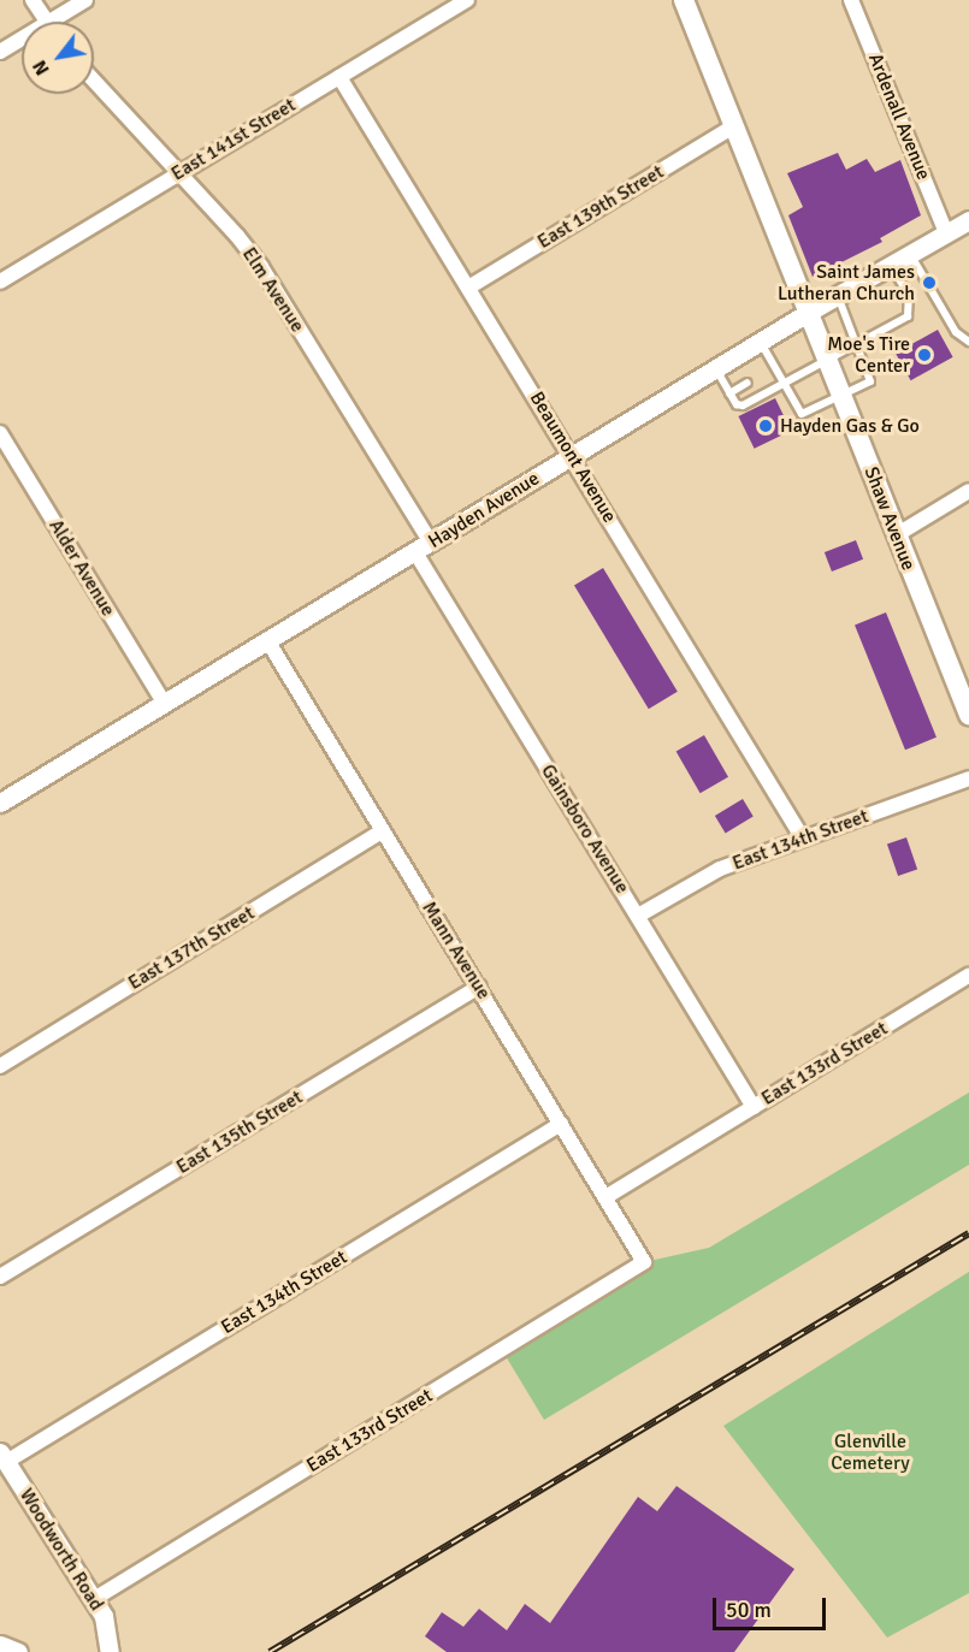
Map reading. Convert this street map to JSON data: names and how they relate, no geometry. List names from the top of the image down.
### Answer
{
  "streets": {
    "main road": ["Shaw Avenue"],
    "street": [
      "Ardenall Avenue",
      "East 141st Street",
      "East 139th Street",
      "Elm Avenue",
      "Beaumont Avenue",
      "Hayden Avenue",
      "Alder Avenue",
      "Gainsboro Avenue",
      "East 134th Street",
      "East 137th Street",
      "Mann Avenue",
      "East 133rd Street",
      "East 135th Street",
      "Woodworth Road"
    ]
  },
  "crossings": [
    ["Ardenall Avenue", "Hayden Avenue"],
    ["East 141st Street", "Elm Avenue"],
    ["East 141st Street", "Beaumont Avenue"],
    ["East 139th Street", "Beaumont Avenue"],
    ["East 139th Street", "Shaw Avenue"],
    ["Elm Avenue", "Hayden Avenue"],
    ["Elm Avenue", "Gainsboro Avenue"],
    ["Beaumont Avenue", "Hayden Avenue"],
    ["Beaumont Avenue", "East 134th Street"],
    ["Hayden Avenue", "Shaw Avenue"],
    ["Hayden Avenue", "Alder Avenue"],
    ["Hayden Avenue", "Gainsboro Avenue"],
    ["Hayden Avenue", "Mann Avenue"],
    ["Gainsboro Avenue", "East 134th Street"],
    ["Gainsboro Avenue", "East 133rd Street"],
    ["East 134th Street", "Mann Avenue"],
    ["East 134th Street", "Woodworth Road"],
    ["East 137th Street", "Mann Avenue"],
    ["Mann Avenue", "East 133rd Street"],
    ["Mann Avenue", "East 135th Street"],
    ["East 133rd Street", "Woodworth Road"]
  ],
  "parks": ["Glenville Cemetery"],
  "places": ["Saint James Lutheran Church", "Moe's Tire Center", "Hayden Gas & Go"],
  "scale_bar": "50 m",
  "north": "bottom left"
}
